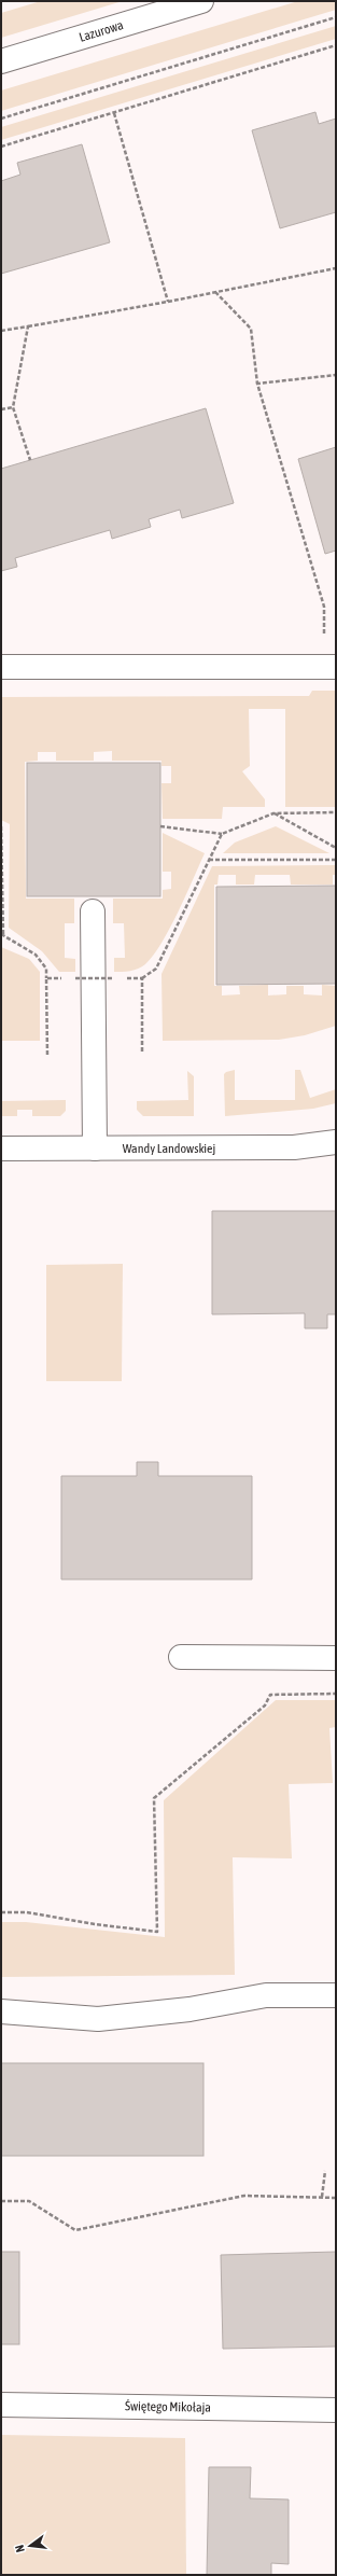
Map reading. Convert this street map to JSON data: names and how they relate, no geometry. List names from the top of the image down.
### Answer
{
  "streets": {
    "street": ["Lazurowa", "Wandy Landowskiej", "Świętego Mikołaja"]
  },
  "north": "left"
}
